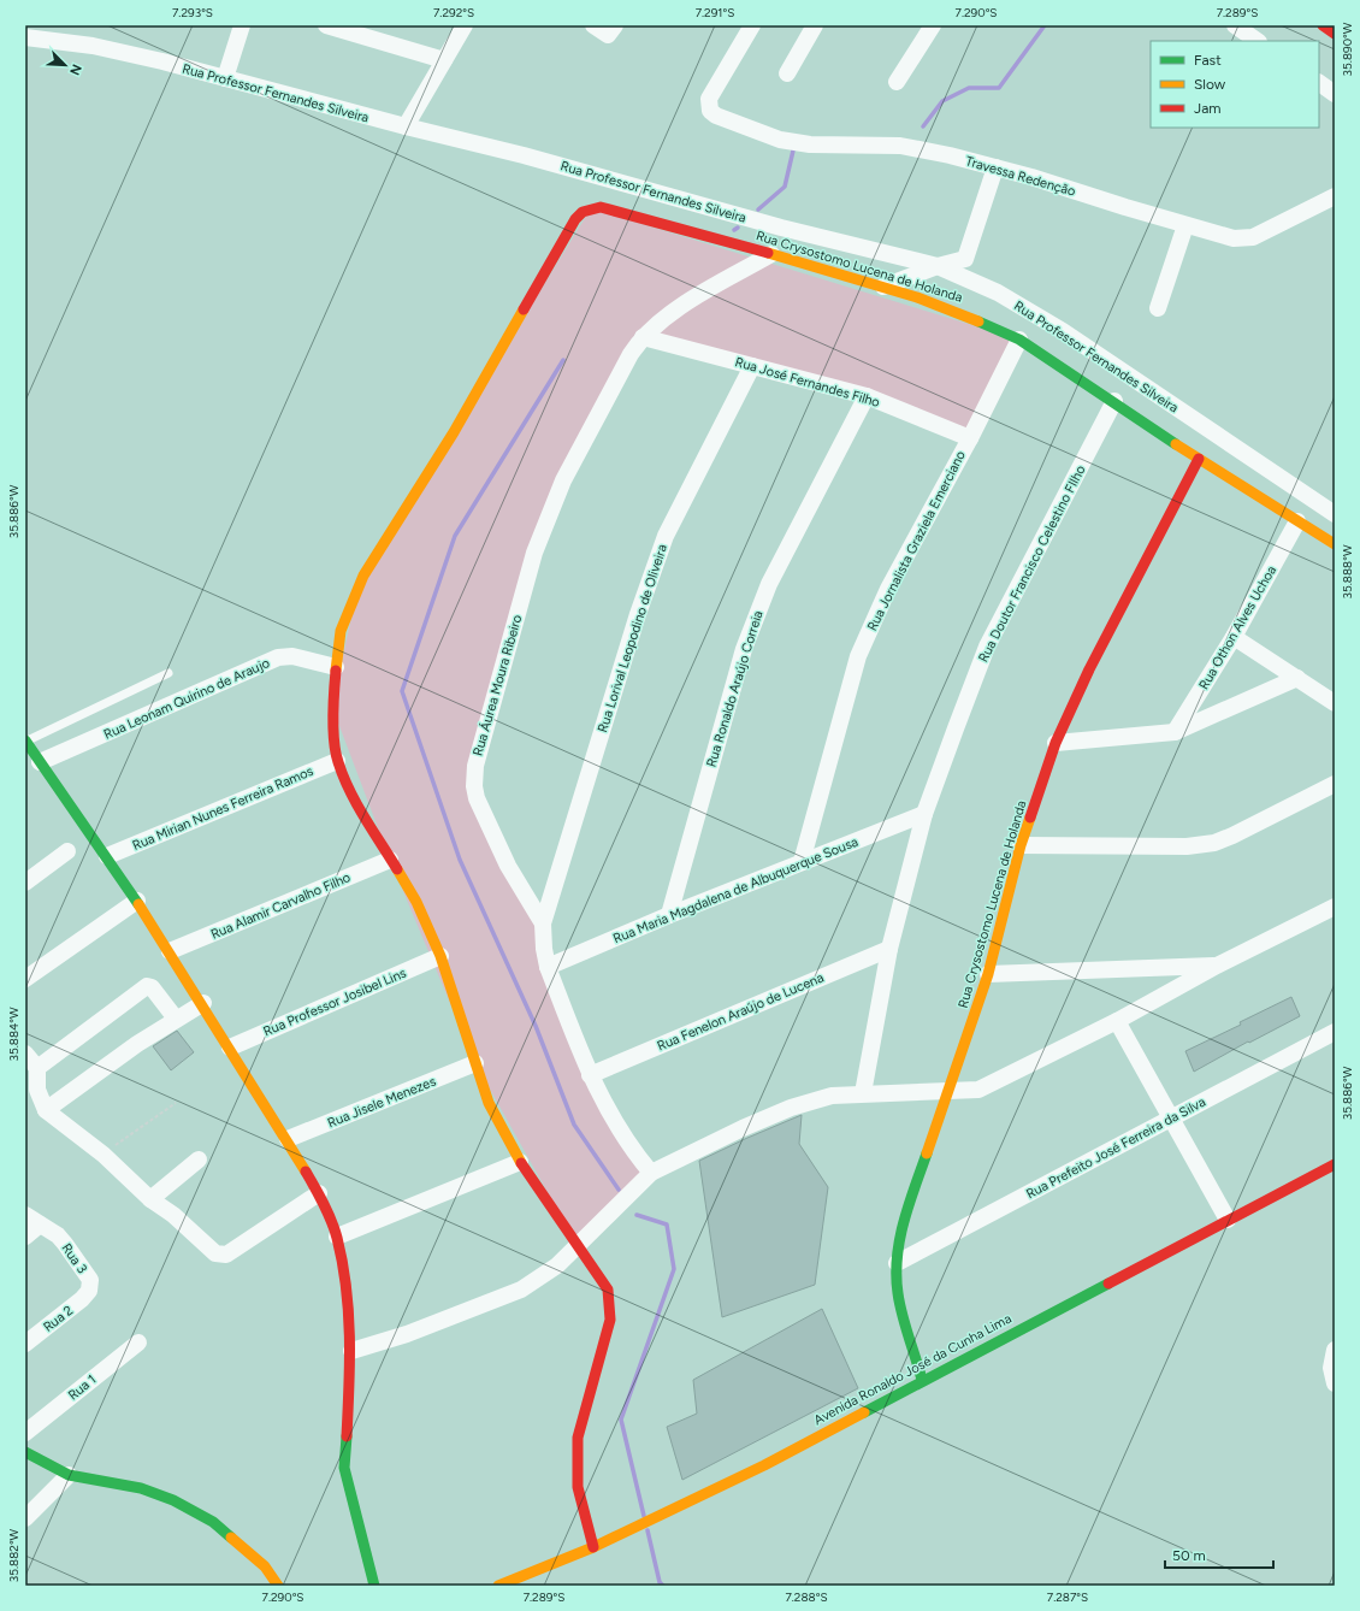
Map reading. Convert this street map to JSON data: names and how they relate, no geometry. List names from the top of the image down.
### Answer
{
  "streets": {
    "main road": ["Rua Crysostomo Lucena de Holanda", "Avenida Ronaldo José da Cunha Lima"],
    "street": [
      "Rua Professor Fernandes Silveira",
      "Travessa Redenção",
      "Rua José Fernandes Filho",
      "Rua Jornalista Graziela Emerciano",
      "Rua Doutor Francisco Celestino FIlho",
      "Rua Othon Alves Uchoa",
      "Rua Lorival Leopodino de Oliveira",
      "Rua Áurea Moura Ribeiro",
      "Rua Ronaldo Araújo Correia",
      "Rua Leonam Quirino de Araujo",
      "Rua Mirian Nunes Ferreira Ramos",
      "Rua Maria Magdalena de Albuquerque Sousa",
      "Rua Alamir Carvalho Filho",
      "Rua Professor Josibel Lins",
      "Rua Fenelon Araújo de Lucena",
      "Rua Jisele Menezes",
      "Rua Prefeito José Ferreira da Silva",
      "Rua 3",
      "Rua 2",
      "Rua 1"
    ]
  },
  "crossings": [
    ["Rua Crysostomo Lucena de Holanda", "Rua Jornalista Graziela Emerciano"],
    ["Rua Crysostomo Lucena de Holanda", "Rua Doutor Francisco Celestino FIlho"],
    ["Rua Crysostomo Lucena de Holanda", "Rua Othon Alves Uchoa"],
    ["Rua Crysostomo Lucena de Holanda", "Rua Áurea Moura Ribeiro"],
    ["Rua Crysostomo Lucena de Holanda", "Rua Leonam Quirino de Araujo"],
    ["Rua Crysostomo Lucena de Holanda", "Rua Prefeito José Ferreira da Silva"],
    ["Rua Crysostomo Lucena de Holanda", "Avenida Ronaldo José da Cunha Lima"],
    ["Rua José Fernandes Filho", "Rua Jornalista Graziela Emerciano"],
    ["Rua José Fernandes Filho", "Rua Lorival Leopodino de Oliveira"],
    ["Rua José Fernandes Filho", "Rua Áurea Moura Ribeiro"],
    ["Rua José Fernandes Filho", "Rua Ronaldo Araújo Correia"],
    ["Rua Jornalista Graziela Emerciano", "Rua Maria Magdalena de Albuquerque Sousa"],
    ["Rua Doutor Francisco Celestino FIlho", "Rua Maria Magdalena de Albuquerque Sousa"],
    ["Rua Doutor Francisco Celestino FIlho", "Rua Fenelon Araújo de Lucena"],
    ["Rua Lorival Leopodino de Oliveira", "Rua Áurea Moura Ribeiro"],
    ["Rua Áurea Moura Ribeiro", "Rua Maria Magdalena de Albuquerque Sousa"],
    ["Rua Áurea Moura Ribeiro", "Rua Fenelon Araújo de Lucena"],
    ["Rua Ronaldo Araújo Correia", "Rua Maria Magdalena de Albuquerque Sousa"],
    ["Rua 3", "Rua 2"]
  ],
  "legend": ["Fast", "Slow", "Jam"],
  "scale_bar": "50 m",
  "north": "bottom right",
  "coordinates": [
    "7.293°S",
    "7.292°S",
    "7.291°S",
    "7.290°S",
    "7.289°S",
    "35.890°W",
    "35.886°W",
    "35.888°W",
    "35.884°W",
    "35.882°W",
    "7.288°S",
    "7.287°S"
  ]
}
